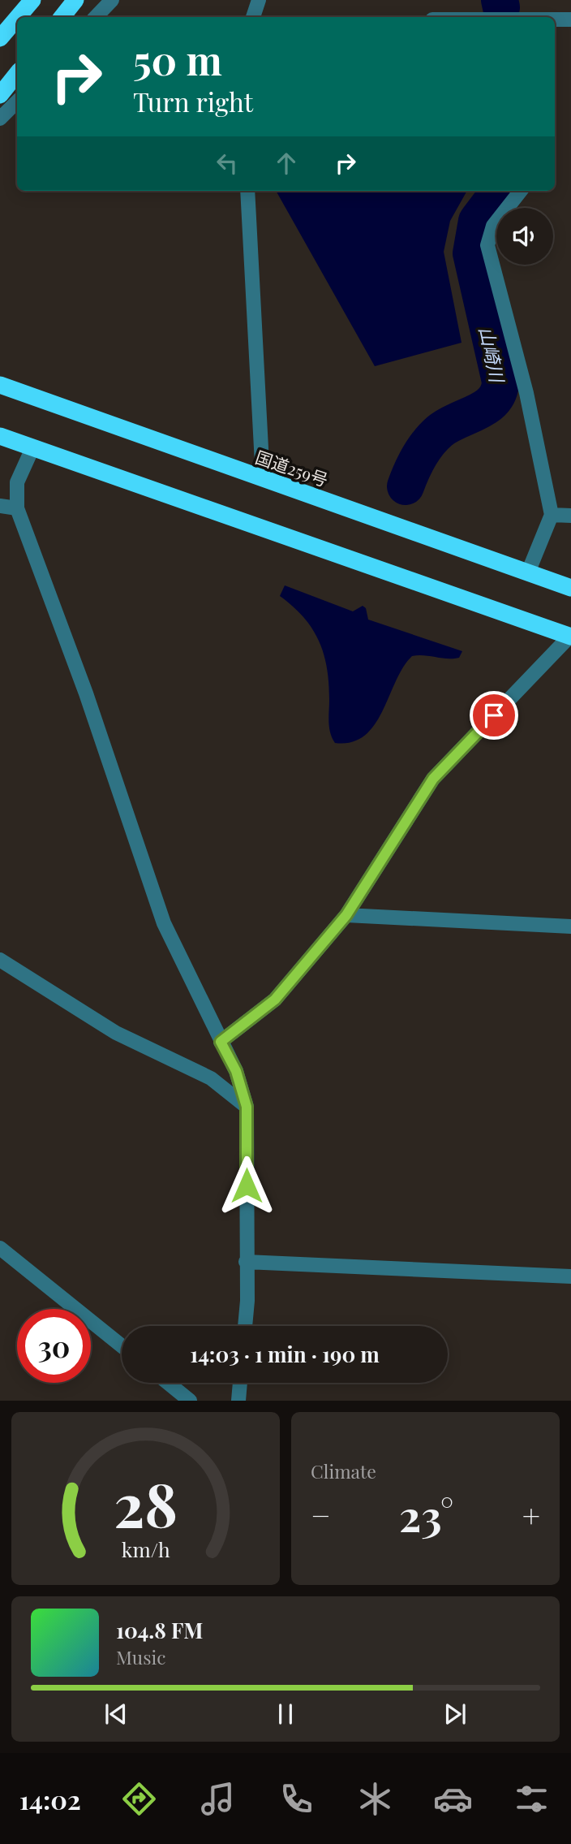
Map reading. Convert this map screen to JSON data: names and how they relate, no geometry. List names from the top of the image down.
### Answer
{
  "streets": {
    "highway": ["国道259号"]
  },
  "water": ["山崎川"],
  "page": {
    "turn": ["50 m", "Turn right"],
    "limit": "30",
    "trip": "14:03 · 1 min · 190 m",
    "tile": "Climate",
    "heat": ["−", "23°", "+"],
    "song": ["104.8 FM", "Music"],
    "tabs": "14:02",
    "gauge": ["28", "km/h"]
  }
}
